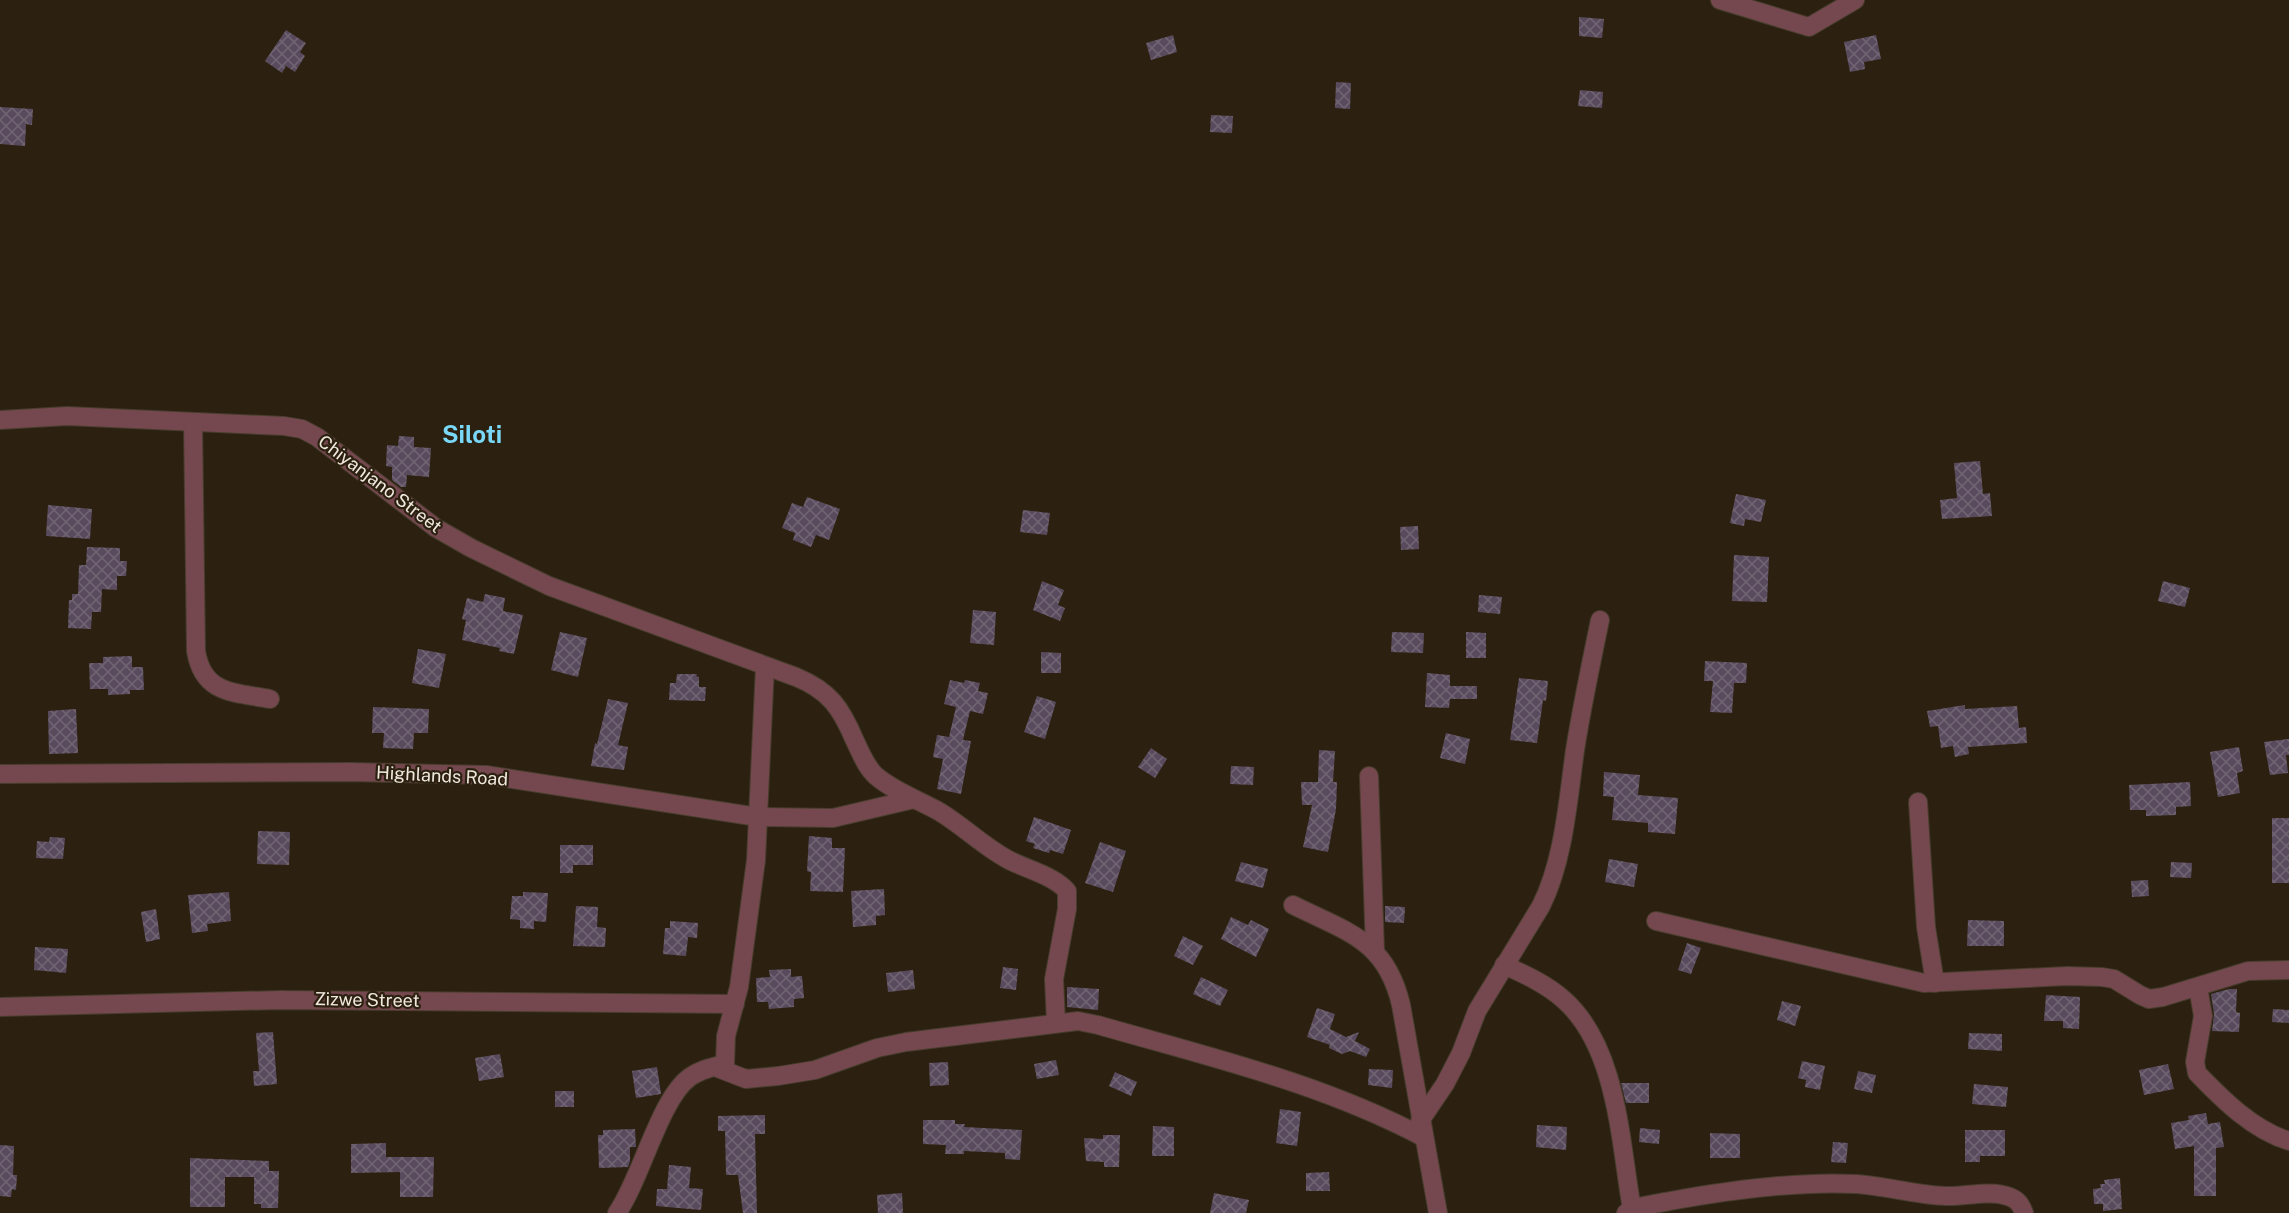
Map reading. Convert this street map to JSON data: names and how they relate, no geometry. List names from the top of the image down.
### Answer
{
  "streets": {
    "street": ["Chiyanjano Street", "Highlands Road", "Zizwe Street"]
  },
  "crossings": [
    ["Chiyanjano Street", "Highlands Road"]
  ],
  "districts": ["Siloti"]
}
